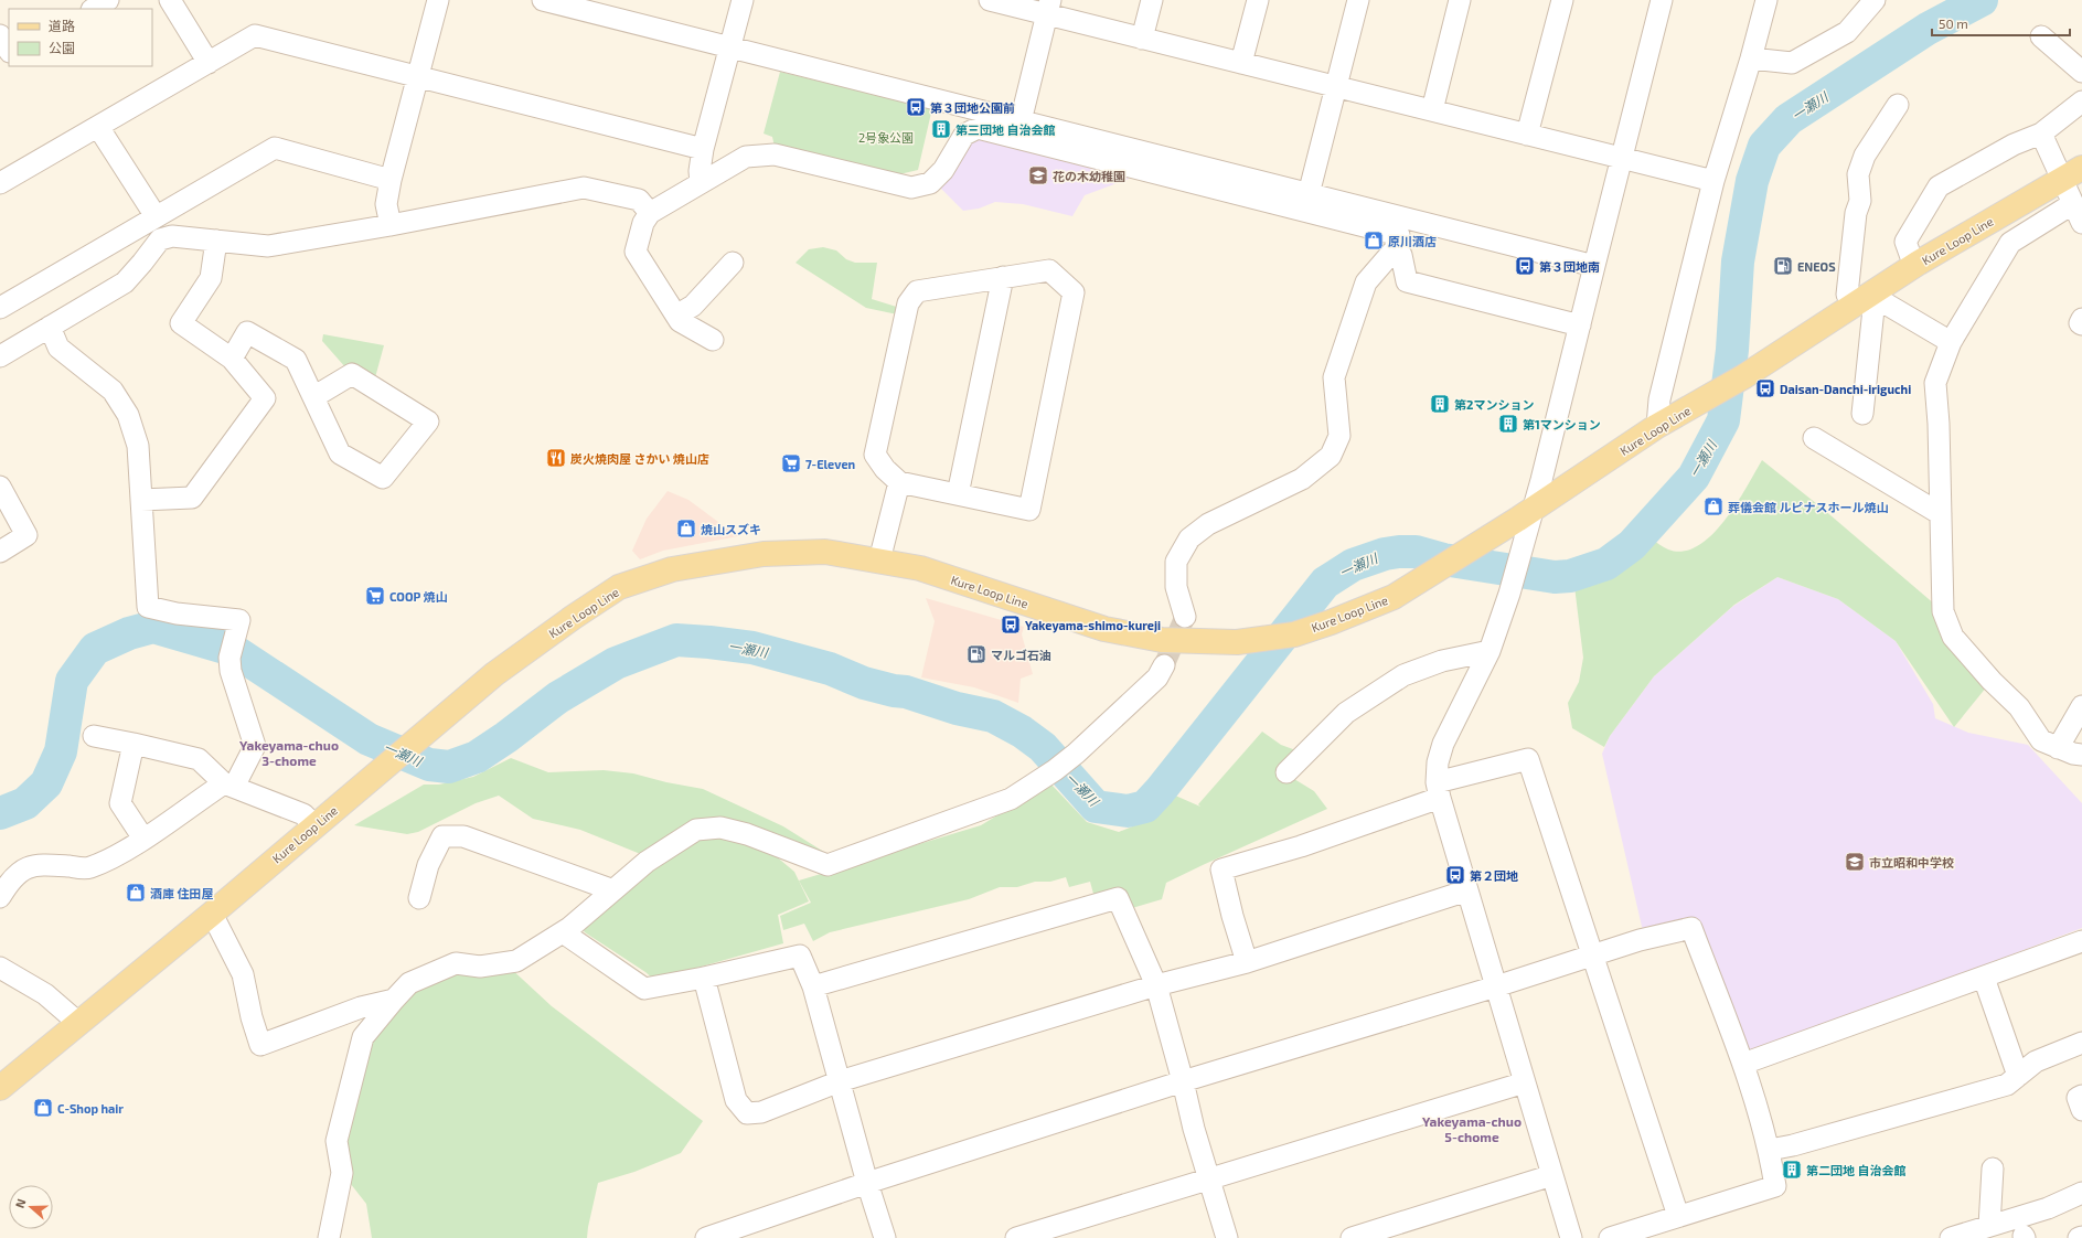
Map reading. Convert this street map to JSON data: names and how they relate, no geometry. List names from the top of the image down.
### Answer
{
  "streets": {
    "main road": ["Kure Loop Line"]
  },
  "districts": ["Yakeyama-chuo 3-chome", "Yakeyama-chuo 5-chome"],
  "water": ["一瀬川"],
  "parks": ["2号象公園"],
  "places": {
    "bus stop": [
      "第３団地公園前",
      "第３団地南",
      "Daisan-Danchi-iriguchi",
      "Yakeyama-shimo-kureji",
      "第２団地"
    ],
    "building": [
      "第三団地 自治会館",
      "第2マンション",
      "第1マンション",
      "第二団地 自治会館"
    ],
    "school or university": ["花の木幼稚園", "市立昭和中学校"],
    "shop": [
      "原川酒店",
      "葬儀会館 ルピナスホール焼山",
      "焼山スズキ",
      "酒庫 住田屋",
      "C-Shop hair"
    ],
    "fuel station": ["ENEOS", "マルゴ石油"],
    "restaurant": ["炭火焼肉屋 さかい 焼山店"],
    "supermarket": ["7-Eleven", "COOP 焼山"]
  },
  "legend": ["道路", "公園"],
  "scale_bar": "50 m",
  "north": "left"
}
